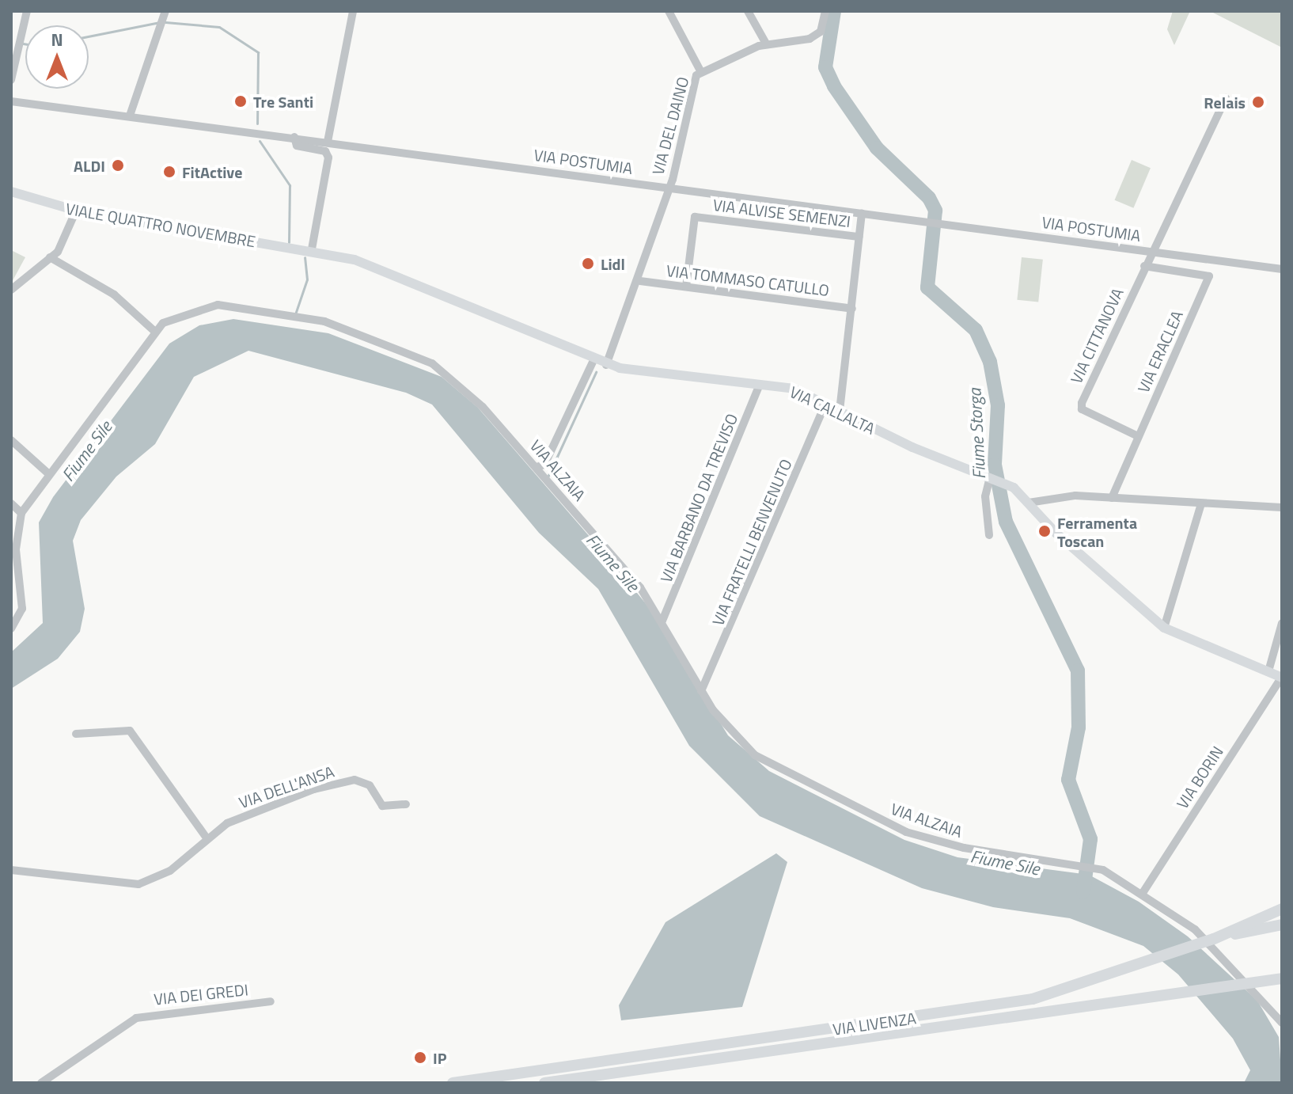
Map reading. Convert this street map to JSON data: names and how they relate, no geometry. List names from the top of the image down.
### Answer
{
  "streets": {
    "highway": ["VIA LIVENZA"],
    "main road": ["VIALE QUATTRO NOVEMBRE", "VIA CALLALTA"],
    "street": [
      "VIA DEL DAINO",
      "VIA POSTUMIA",
      "VIA ALVISE SEMENZI",
      "VIA TOMMASO CATULLO",
      "VIA CITTANOVA",
      "VIA ERACLEA",
      "VIA ALZAIA",
      "VIA BARBANO DA TREVISO",
      "VIA FRATELLI BENVENUTO",
      "VIA BORIN",
      "VIA DELL'ANSA",
      "VIA DEI GREDI"
    ]
  },
  "crossings": [
    ["VIA DEL DAINO", "VIA POSTUMIA"],
    ["VIA DEL DAINO", "VIA TOMMASO CATULLO"],
    ["VIA DEL DAINO", "VIA CALLALTA"],
    ["VIA POSTUMIA", "VIA CITTANOVA"],
    ["VIA ALVISE SEMENZI", "VIA TOMMASO CATULLO"],
    ["VIALE QUATTRO NOVEMBRE", "VIA CALLALTA"],
    ["VIA CITTANOVA", "VIA ERACLEA"],
    ["VIA CALLALTA", "VIA BARBANO DA TREVISO"],
    ["VIA CALLALTA", "VIA FRATELLI BENVENUTO"],
    ["VIA ALZAIA", "VIA BARBANO DA TREVISO"],
    ["VIA ALZAIA", "VIA FRATELLI BENVENUTO"],
    ["VIA ALZAIA", "VIA BORIN"]
  ],
  "water": ["Fiume Storga", "Fiume Sile"],
  "places": [
    "Tre Santi",
    "Relais",
    "ALDI",
    "FitActive",
    "Lidl",
    "Ferramenta Toscan",
    "IP"
  ],
  "north": "top"
}
